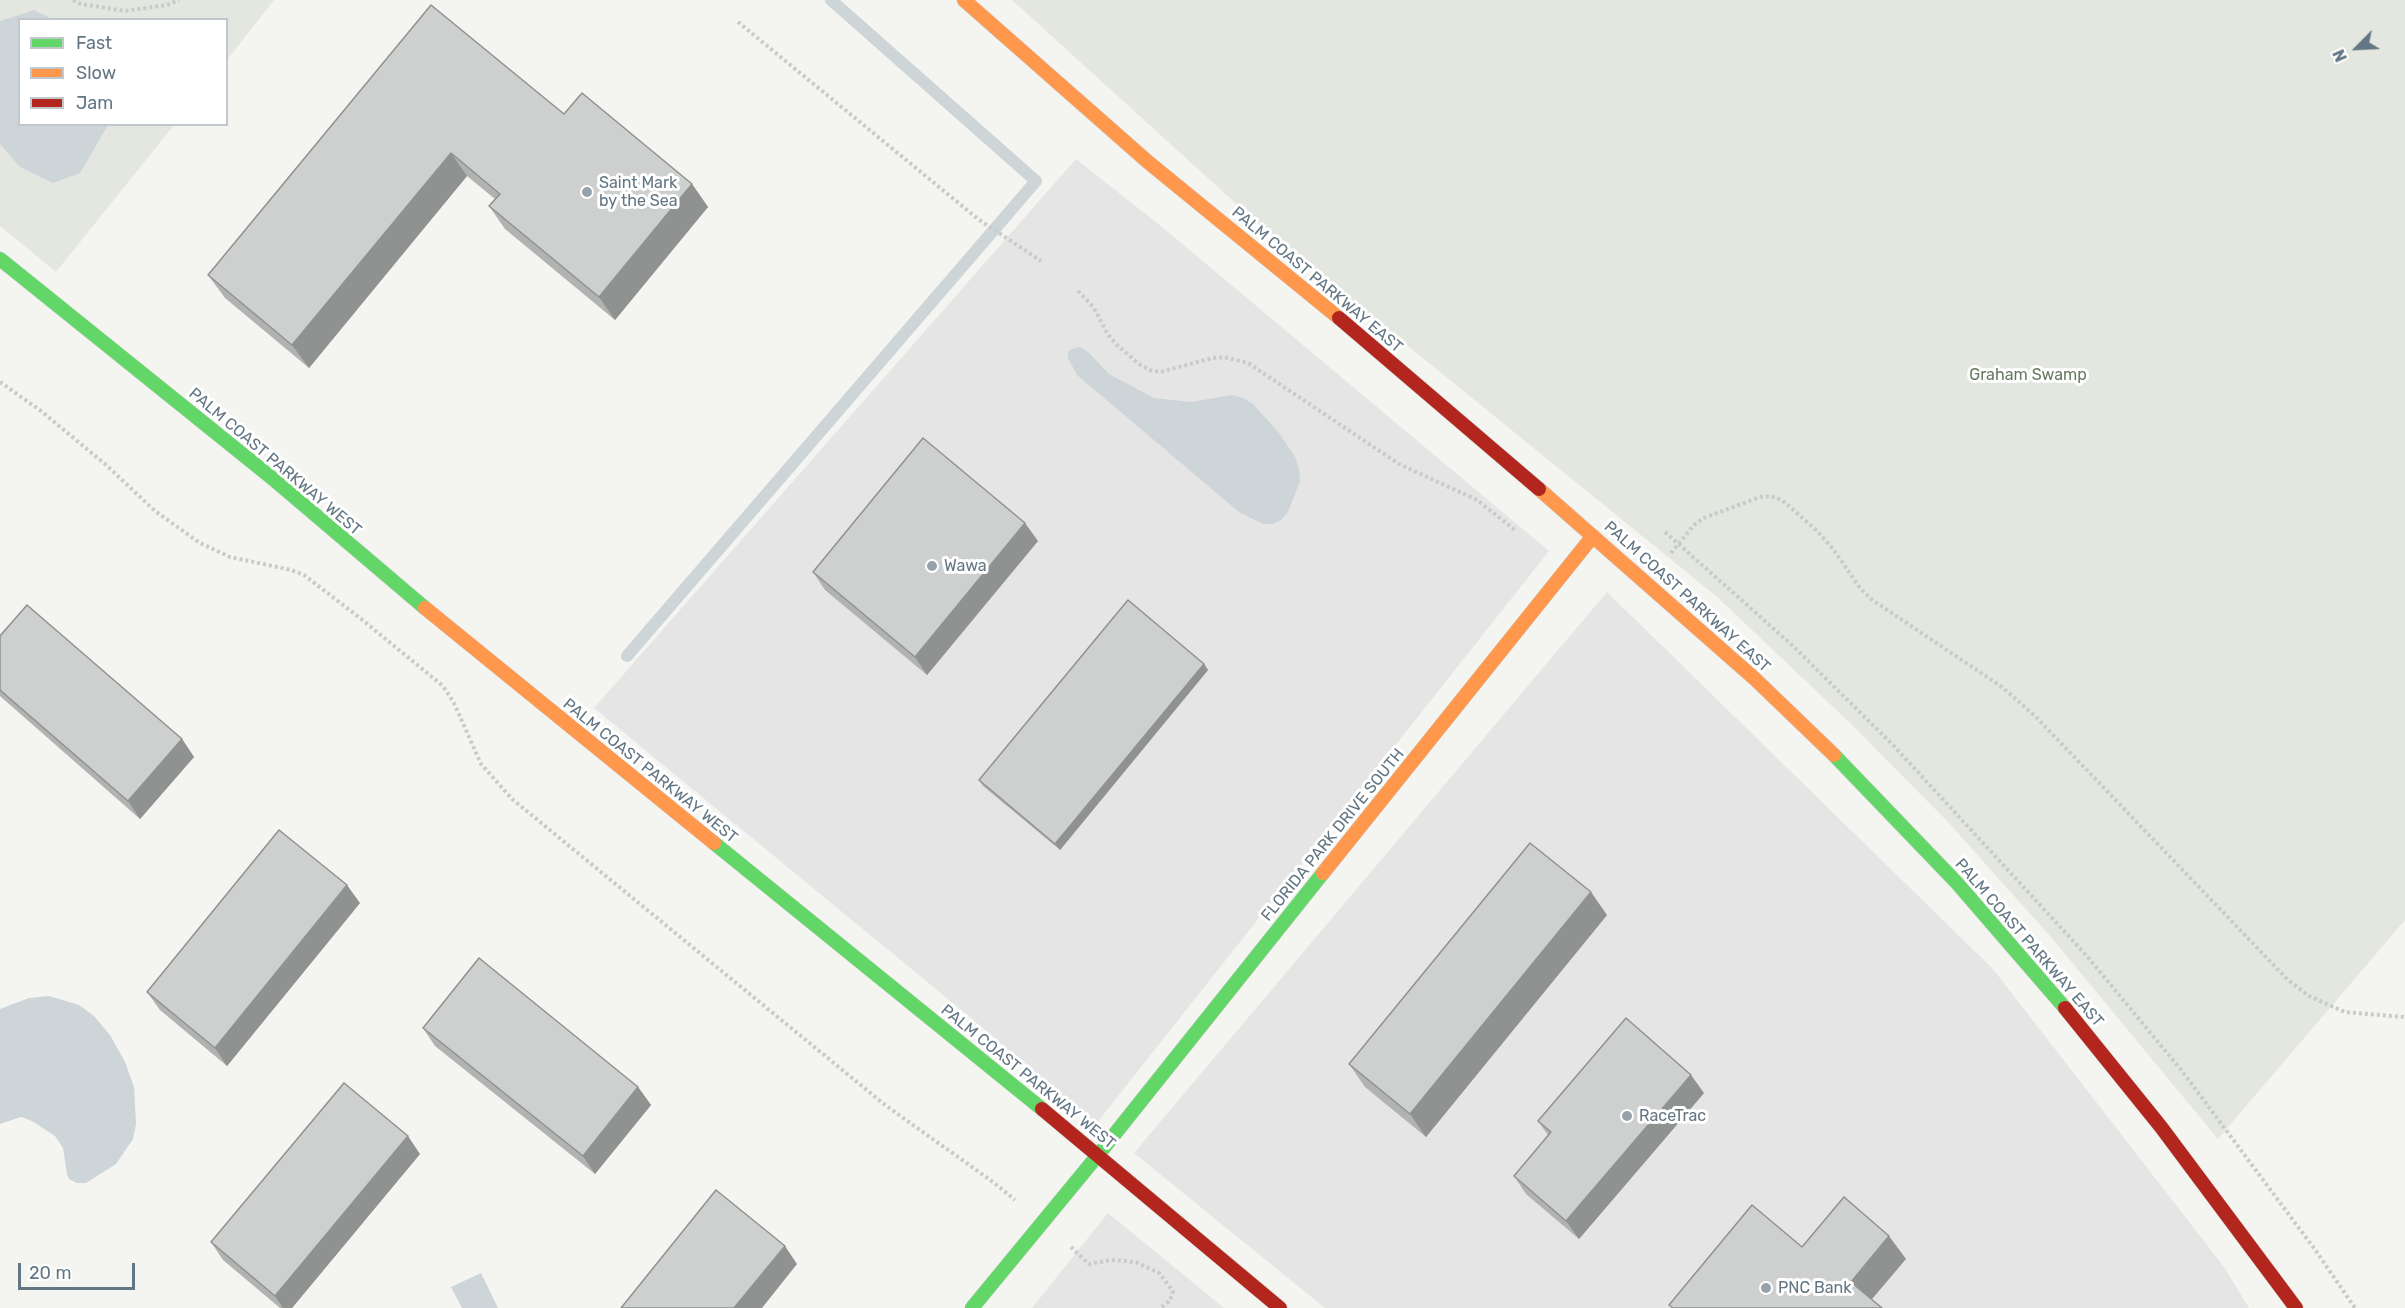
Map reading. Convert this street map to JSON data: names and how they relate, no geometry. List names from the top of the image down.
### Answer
{
  "streets": {
    "main road": ["PALM COAST PARKWAY EAST", "PALM COAST PARKWAY WEST", "FLORIDA PARK DRIVE SOUTH"]
  },
  "crossings": [
    ["PALM COAST PARKWAY EAST", "FLORIDA PARK DRIVE SOUTH"],
    ["PALM COAST PARKWAY WEST", "FLORIDA PARK DRIVE SOUTH"]
  ],
  "parks": ["Graham Swamp"],
  "places": [
    "Saint Mark by the Sea",
    "Wawa",
    "RaceTrac",
    "PNC Bank"
  ],
  "legend": ["Fast", "Slow", "Jam"],
  "scale_bar": "20 m",
  "north": "bottom left"
}
